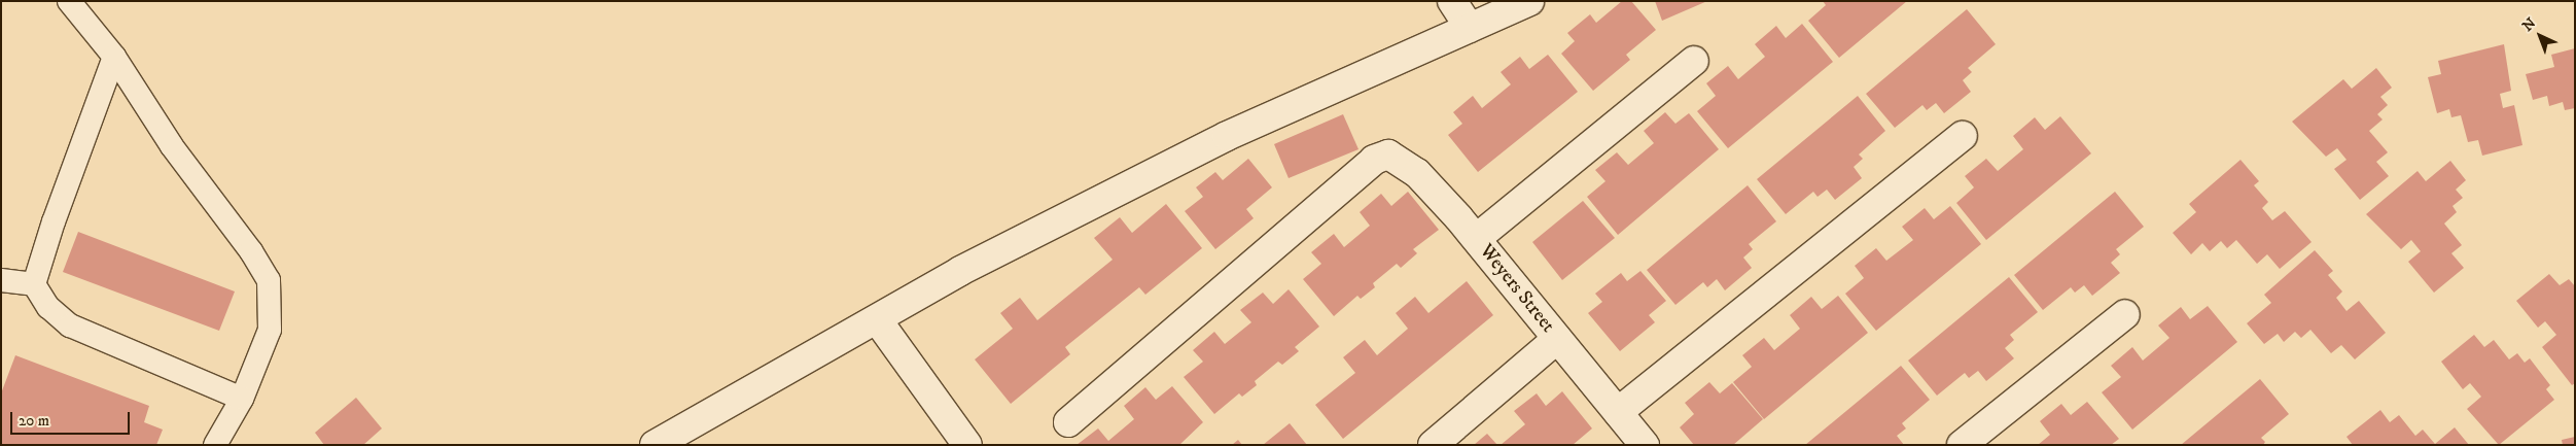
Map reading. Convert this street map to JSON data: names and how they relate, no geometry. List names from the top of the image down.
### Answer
{
  "streets": {
    "street": ["Weyers Street"]
  },
  "scale_bar": "20 m",
  "north": "top left"
}
